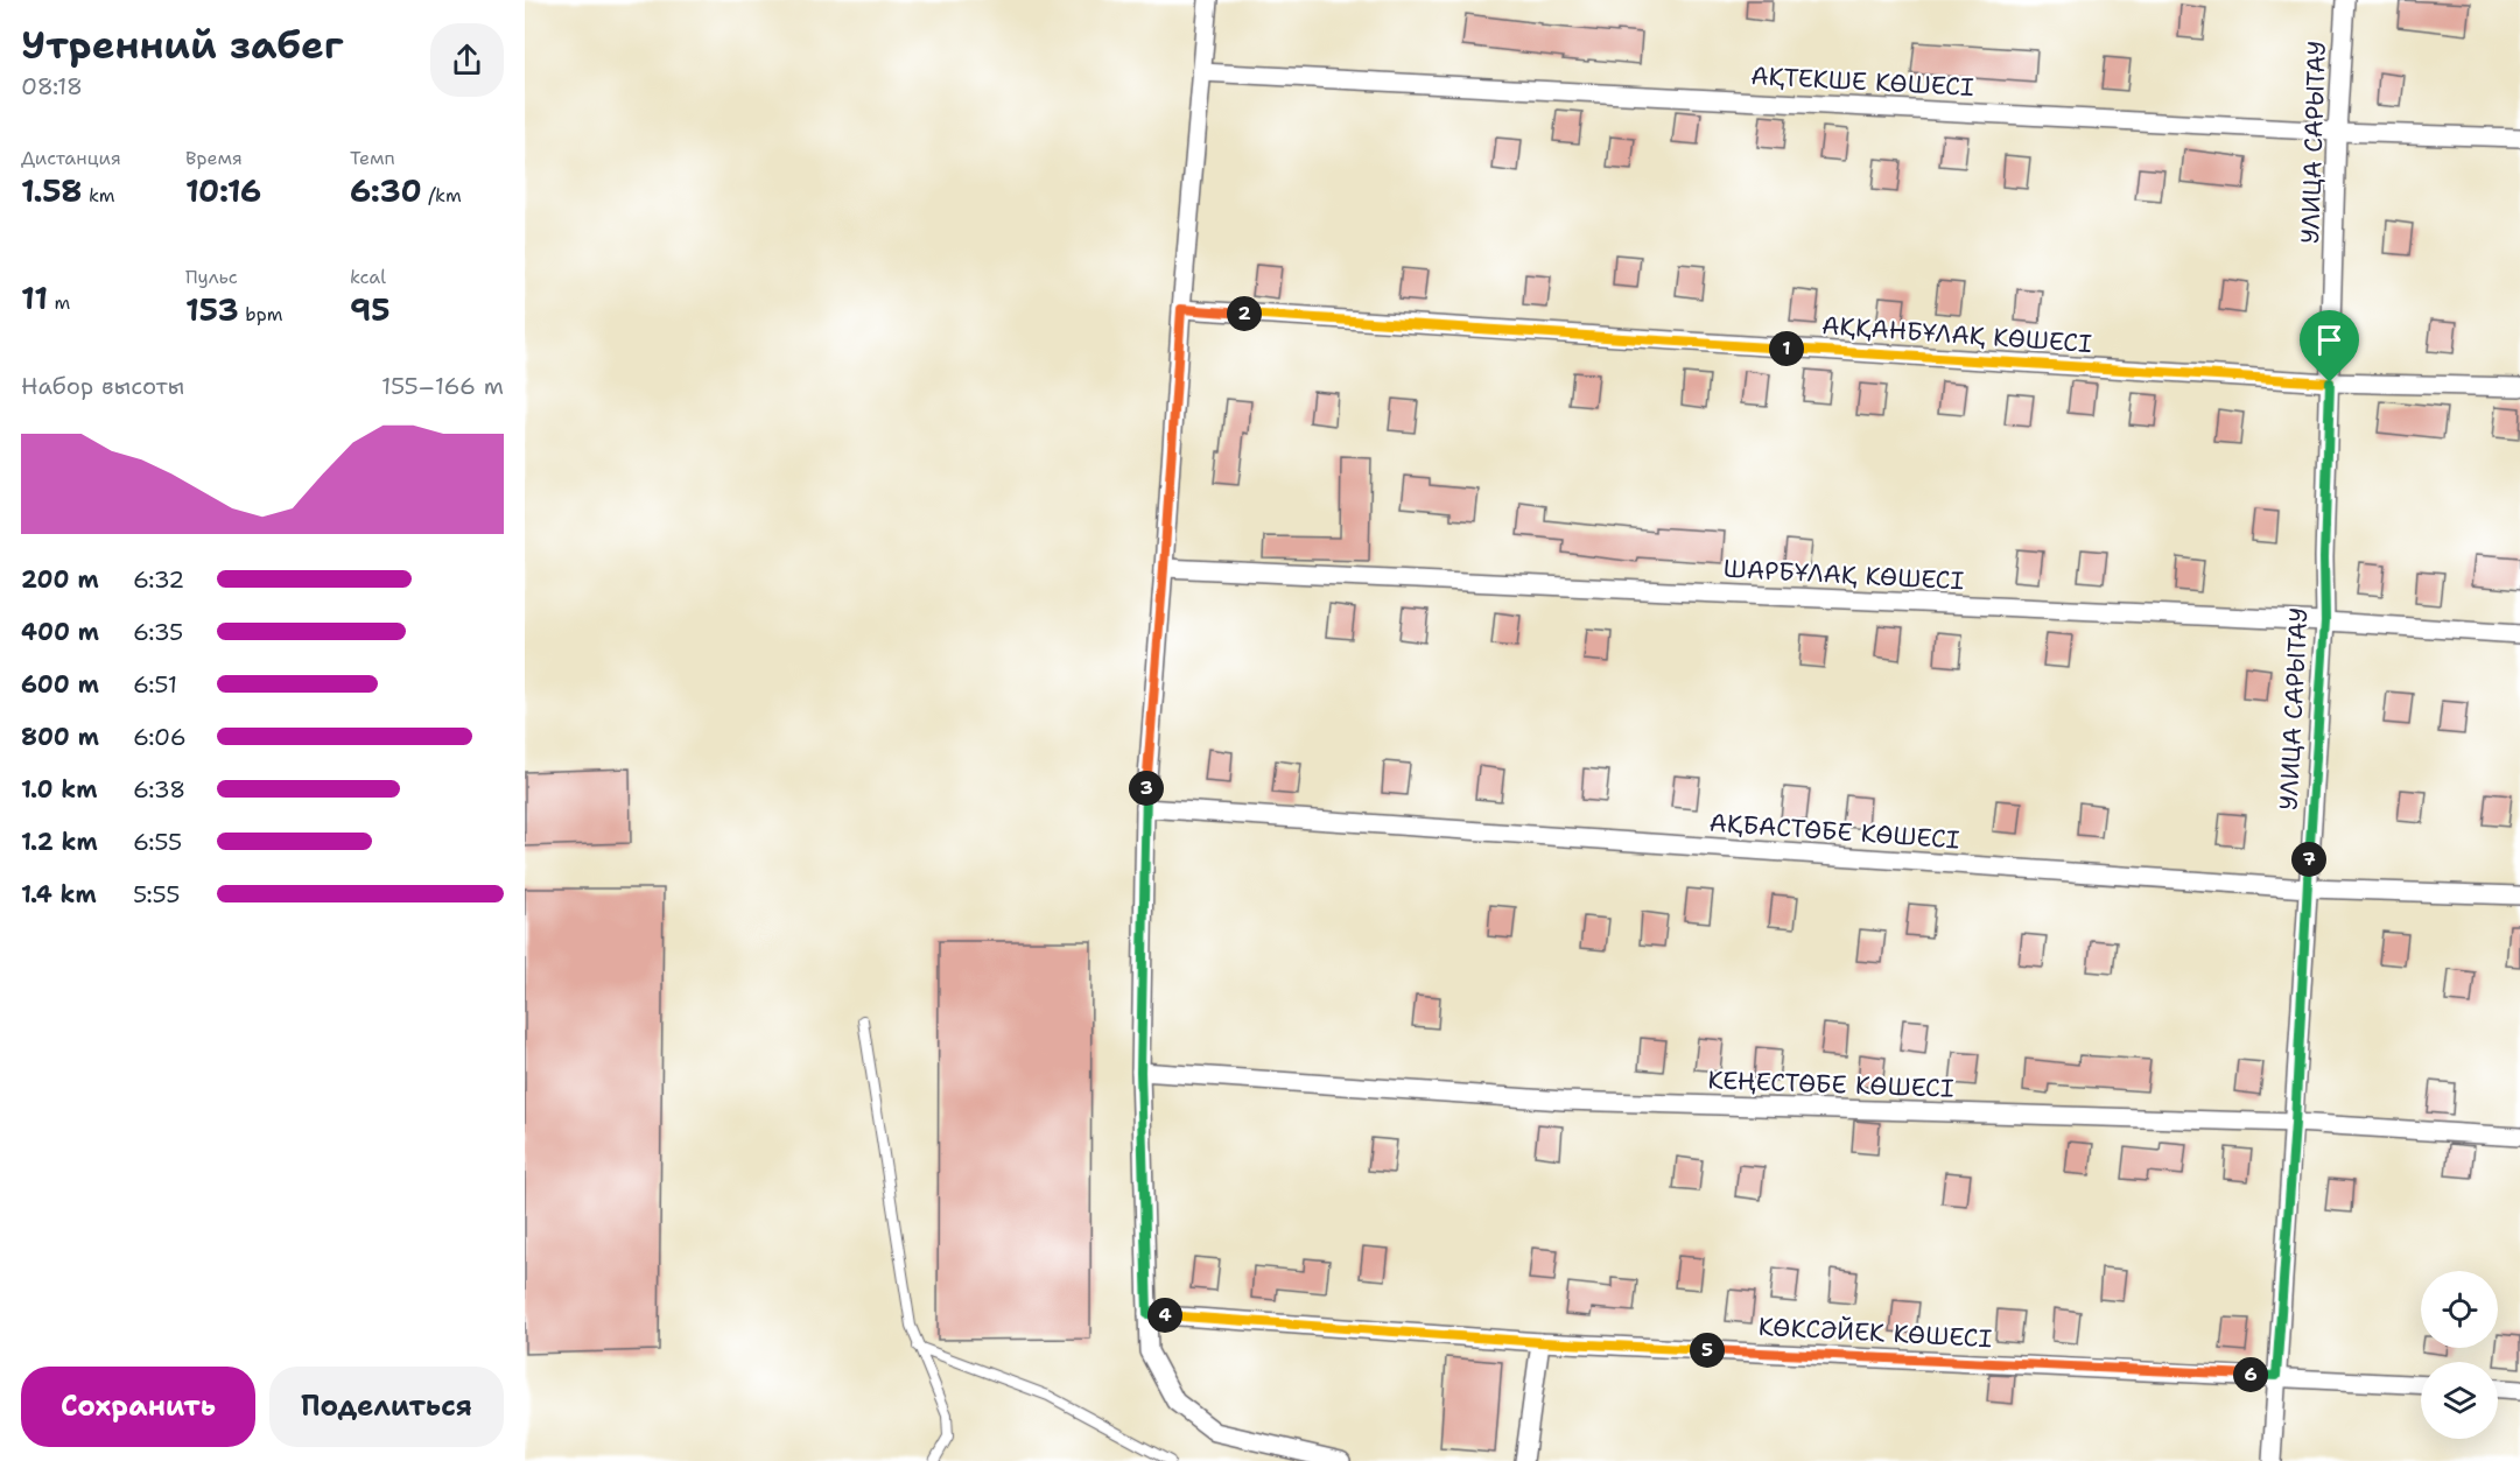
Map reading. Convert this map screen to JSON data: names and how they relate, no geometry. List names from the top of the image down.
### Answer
{
  "streets": {
    "street": [
      "АҚТЕКШЕ КӨШЕСІ",
      "УЛИЦА САРЫТАУ",
      "АҚҚАНБҰЛАҚ КӨШЕСІ",
      "ШАРБҰЛАҚ КӨШЕСІ",
      "АҚБАСТӨБЕ КӨШЕСІ",
      "КЕҢЕСТӨБЕ КӨШЕСІ",
      "КӨКСӘЙЕК КӨШЕСІ"
    ]
  },
  "crossings": [
    ["АҚТЕКШЕ КӨШЕСІ", "УЛИЦА САРЫТАУ"],
    ["УЛИЦА САРЫТАУ", "АҚҚАНБҰЛАҚ КӨШЕСІ"],
    ["УЛИЦА САРЫТАУ", "ШАРБҰЛАҚ КӨШЕСІ"],
    ["УЛИЦА САРЫТАУ", "АҚБАСТӨБЕ КӨШЕСІ"],
    ["УЛИЦА САРЫТАУ", "КЕҢЕСТӨБЕ КӨШЕСІ"],
    ["УЛИЦА САРЫТАУ", "КӨКСӘЙЕК КӨШЕСІ"]
  ],
  "page": {
    "heading": ["Утренний забег", "08:18"],
    "stats": [
      ["Дистанция", "1.58 km"],
      ["Время", "10:16"],
      ["Темп", "6:30 /km"],
      ["11 m"],
      ["Пульс", "153 bpm"],
      ["kcal", "95"]
    ],
    "pins": [
      "2",
      "1",
      "3",
      "7",
      "4",
      "5",
      "6"
    ],
    "chart": ["Набор высоты", "155–166 m"],
    "list": [
      {
        "name": "200 m",
        "note": "6:32"
      },
      {
        "name": "400 m",
        "note": "6:35"
      },
      {
        "name": "600 m",
        "note": "6:51"
      },
      {
        "name": "800 m",
        "note": "6:06"
      },
      {
        "name": "1.0 km",
        "note": "6:38"
      },
      {
        "name": "1.2 km",
        "note": "6:55"
      },
      {
        "name": "1.4 km",
        "note": "5:55"
      }
    ],
    "buttons": ["Сохранить", "Поделиться"]
  }
}
